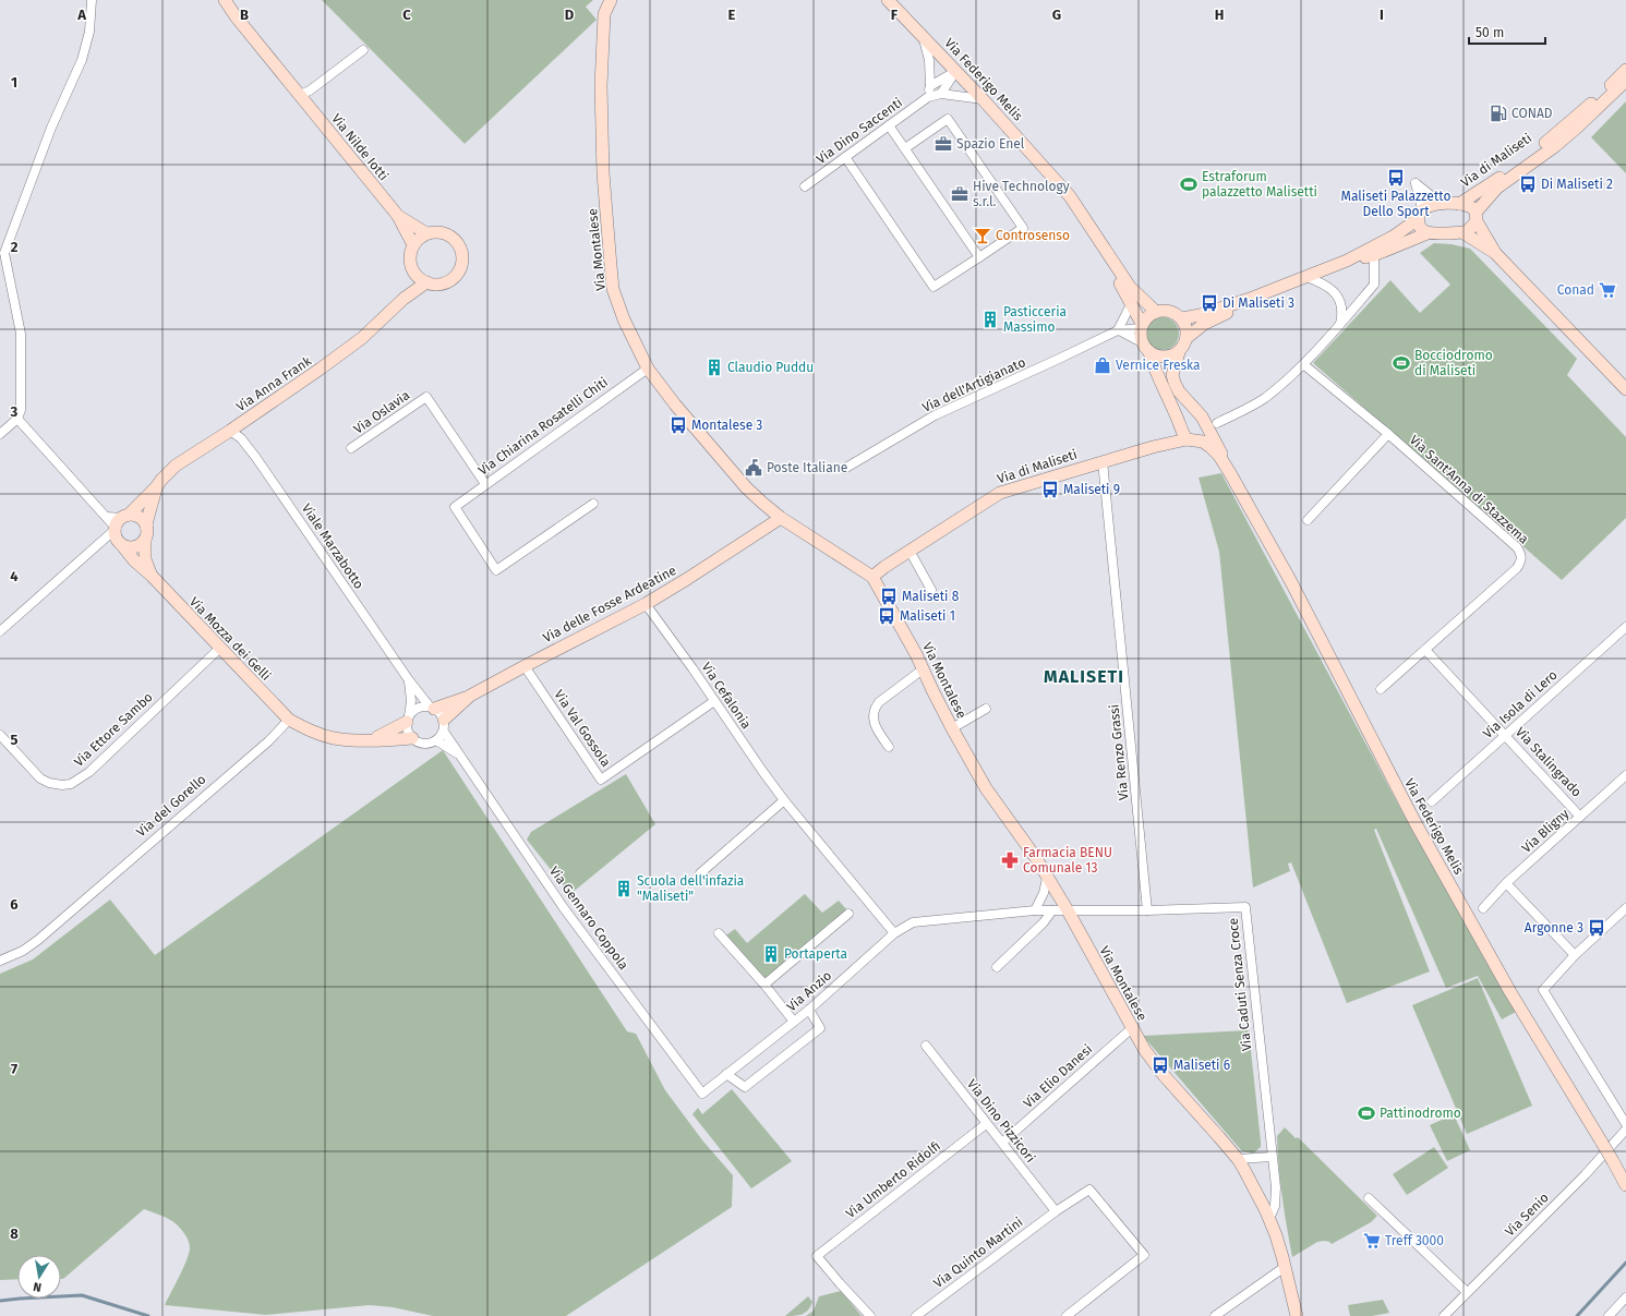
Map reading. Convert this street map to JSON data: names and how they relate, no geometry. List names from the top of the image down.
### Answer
{
  "streets": {
    "street": [
      "Via Federigo Melis",
      "Via Dino Saccenti",
      "Via Nilde Iotti",
      "Via di Maliseti",
      "Via Montalese",
      "Via Anna Frank",
      "Via dell'Artigianato",
      "Via Oslavia",
      "Via Chiarina Rosatelli Chiti",
      "Via Sant'Anna di Stazzema",
      "Viale Marzabotto",
      "Via delle Fosse Ardeatine",
      "Via Mozza dei Gelli",
      "Via Cefalonia",
      "Via Isola di Lero",
      "Via Val Gossola",
      "Via Ettore Sambo",
      "Via Renzo Grassi",
      "Via Stalingrado",
      "Via del Gorello",
      "Via Bligny",
      "Via Gennaro Coppola",
      "Via Caduti Senza Croce",
      "Via Anzio",
      "Via Elio Danesi",
      "Via Dino Pizzicori",
      "Via Umberto Ridolfi",
      "Via Senio",
      "Via Quinto Martini"
    ]
  },
  "crossings": [
    ["Via Federigo Melis", "Via Dino Saccenti"],
    ["Via Federigo Melis", "Via di Maliseti"],
    ["Via Federigo Melis", "Via dell'Artigianato"],
    ["Via di Maliseti", "Via Montalese"],
    ["Via di Maliseti", "Via dell'Artigianato"],
    ["Via di Maliseti", "Via Renzo Grassi"],
    ["Via Montalese", "Via Chiarina Rosatelli Chiti"],
    ["Via Montalese", "Via delle Fosse Ardeatine"],
    ["Via Montalese", "Via Caduti Senza Croce"],
    ["Via Montalese", "Via Anzio"],
    ["Via Montalese", "Via Elio Danesi"],
    ["Via Anna Frank", "Viale Marzabotto"],
    ["Via Anna Frank", "Via Mozza dei Gelli"],
    ["Via Oslavia", "Via Chiarina Rosatelli Chiti"],
    ["Via Sant'Anna di Stazzema", "Via Stalingrado"],
    ["Viale Marzabotto", "Via delle Fosse Ardeatine"],
    ["Viale Marzabotto", "Via Gennaro Coppola"],
    ["Via delle Fosse Ardeatine", "Via Cefalonia"],
    ["Via delle Fosse Ardeatine", "Via Val Gossola"],
    ["Via delle Fosse Ardeatine", "Via Gennaro Coppola"],
    ["Via Mozza dei Gelli", "Via Ettore Sambo"],
    ["Via Mozza dei Gelli", "Via del Gorello"],
    ["Via Cefalonia", "Via Val Gossola"],
    ["Via Cefalonia", "Via Anzio"],
    ["Via Isola di Lero", "Via Stalingrado"],
    ["Via Renzo Grassi", "Via Caduti Senza Croce"],
    ["Via Stalingrado", "Via Bligny"],
    ["Via Gennaro Coppola", "Via Anzio"],
    ["Via Caduti Senza Croce", "Via Anzio"],
    ["Via Elio Danesi", "Via Dino Pizzicori"],
    ["Via Dino Pizzicori", "Via Umberto Ridolfi"],
    ["Via Dino Pizzicori", "Via Quinto Martini"]
  ],
  "districts": ["MALISETI"],
  "places": {
    "fuel station": ["CONAD"],
    "office": ["Spazio Enel", "Hive Technology s.r.l."],
    "bus stop": [
      "Maliseti Palazzetto Dello Sport",
      "Di Maliseti 2",
      "Di Maliseti 3",
      "Montalese 3",
      "Maliseti 9",
      "Maliseti 8",
      "Maliseti 1",
      "Argonne 3",
      "Maliseti 6"
    ],
    "sports": ["Estraforum palazzetto Malisetti", "Bocciodromo di Maliseti", "Pattinodromo"],
    "bar": ["Controsenso"],
    "supermarket": ["Conad", "Treff 3000"],
    "building": [
      "Pasticceria Massimo",
      "Claudio Puddu",
      "Scuola dell'infazia \"Maliseti\"",
      "Portaperta"
    ],
    "shop": ["Vernice Freska"],
    "public building": ["Poste Italiane"],
    "pharmacy": ["Farmacia BENU Comunale 13"]
  },
  "scale_bar": "50 m",
  "north": "bottom",
  "grid": {
    "columns": [
      "A",
      "B",
      "C",
      "D",
      "E",
      "F",
      "G",
      "H",
      "I"
    ],
    "rows": [
      "1",
      "2",
      "3",
      "4",
      "5",
      "6",
      "7",
      "8"
    ]
  }
}
